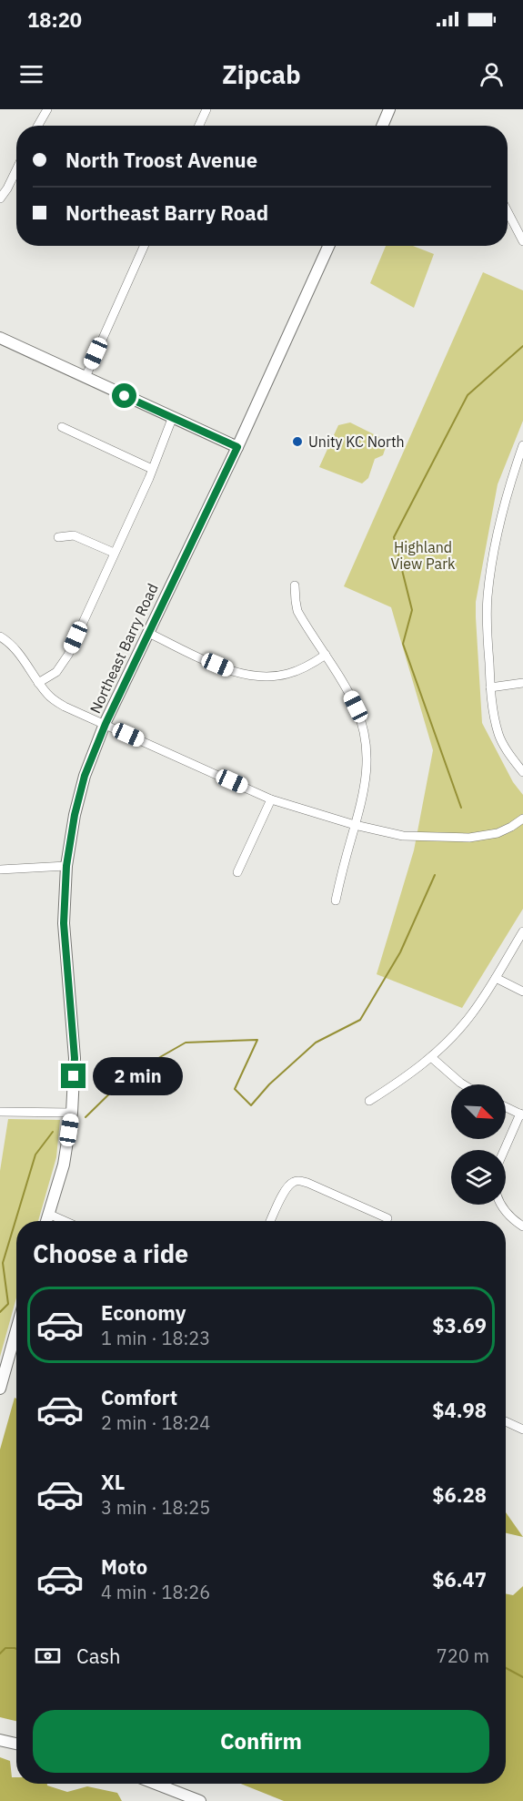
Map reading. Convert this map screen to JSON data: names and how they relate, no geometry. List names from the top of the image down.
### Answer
{
  "streets": {
    "main road": ["Northeast Barry Road"]
  },
  "parks": ["Highland View Park"],
  "places": ["Unity KC North"],
  "north": "bottom right",
  "page": {
    "status": "18:20",
    "header": "Zipcab",
    "banner": ["North Troost Avenue", "Northeast Barry Road"],
    "bubble": "2 min",
    "heading": "Choose a ride",
    "list": [
      {
        "name": "Economy",
        "note": "1 min · 18:23",
        "value": "$3.69"
      },
      {
        "name": "Comfort",
        "note": "2 min · 18:24",
        "value": "$4.98"
      },
      {
        "name": "XL",
        "note": "3 min · 18:25",
        "value": "$6.28"
      },
      {
        "name": "Moto",
        "note": "4 min · 18:26",
        "value": "$6.47"
      }
    ],
    "pay": ["Cash", "720 m"],
    "buttons": "Confirm"
  }
}
